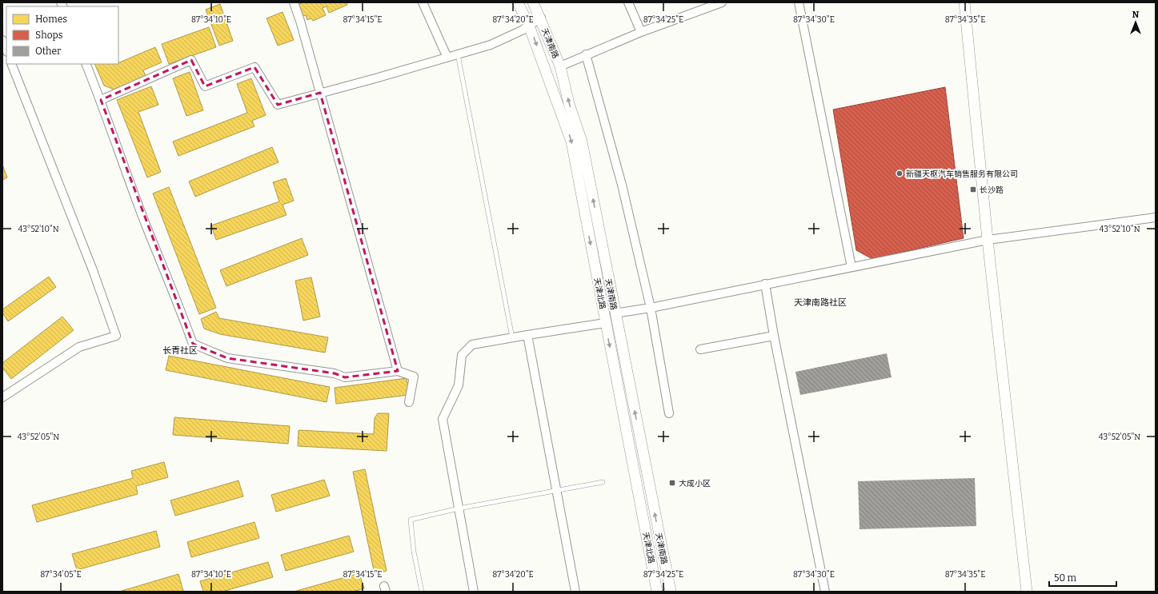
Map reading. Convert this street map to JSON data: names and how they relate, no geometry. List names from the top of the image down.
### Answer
{
  "streets": {
    "street": ["天津南路", "天津北路"]
  },
  "districts": ["天津南路社区", "长青社区"],
  "places": {
    "other": ["新疆天枢汽车销售服务有限公司"],
    "transit": ["长沙路", "大成小区"]
  },
  "legend": ["Homes", "Shops", "Other"],
  "scale_bar": "50 m",
  "north": "top",
  "coordinates": [
    "87°34'10\"E",
    "87°34'15\"E",
    "87°34'20\"E",
    "87°34'25\"E",
    "87°34'30\"E",
    "87°34'35\"E",
    "43°52'10\"N",
    "43°52'05\"N",
    "87°34'05\"E"
  ]
}
